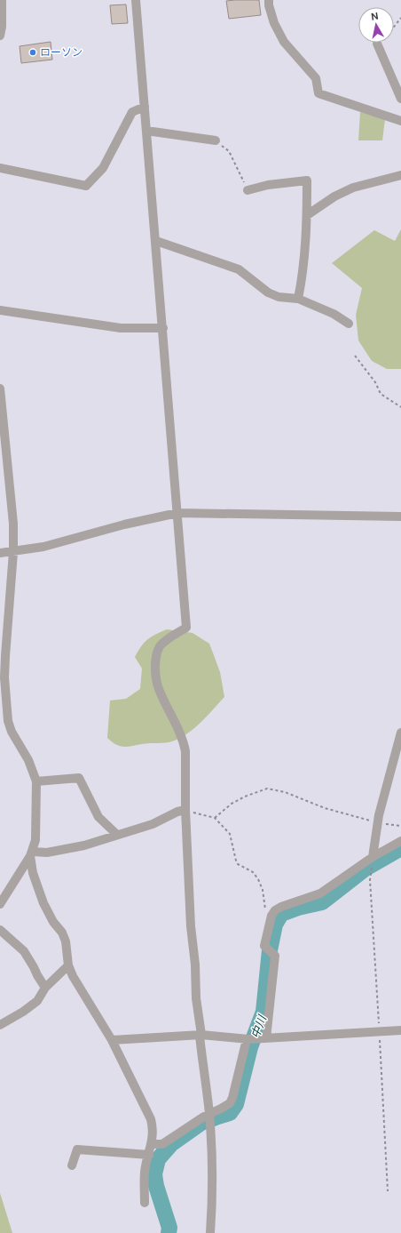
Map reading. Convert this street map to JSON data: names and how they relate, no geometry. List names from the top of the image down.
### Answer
{
  "water": ["中川"],
  "places": ["ローソン"],
  "north": "top"
}
